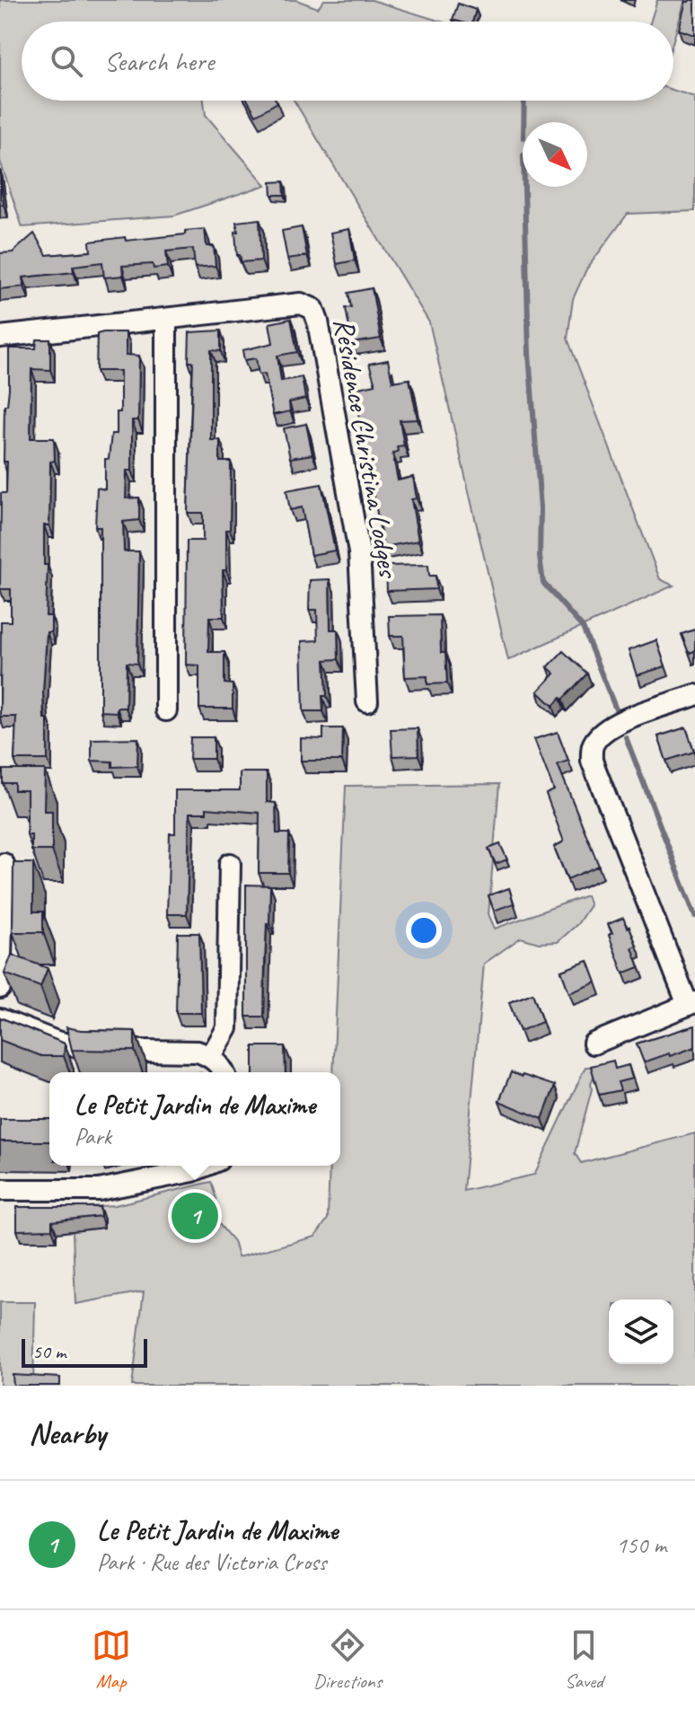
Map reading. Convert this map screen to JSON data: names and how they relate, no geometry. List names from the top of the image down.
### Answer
{
  "streets": {
    "street": ["Résidence Christina Lodges"]
  },
  "scale_bar": "50 m",
  "north": "bottom right",
  "page": {
    "search": "Search here",
    "popup": ["Le Petit Jardin de Maxime", "Park"],
    "pins": "1",
    "scale": "50 m",
    "heading": "Nearby",
    "list": [
      {
        "mark": "1",
        "name": "Le Petit Jardin de Maxime",
        "note": "Park · Rue des Victoria Cross",
        "value": "150 m"
      }
    ],
    "nav": ["Map", "Directions", "Saved"]
  }
}
